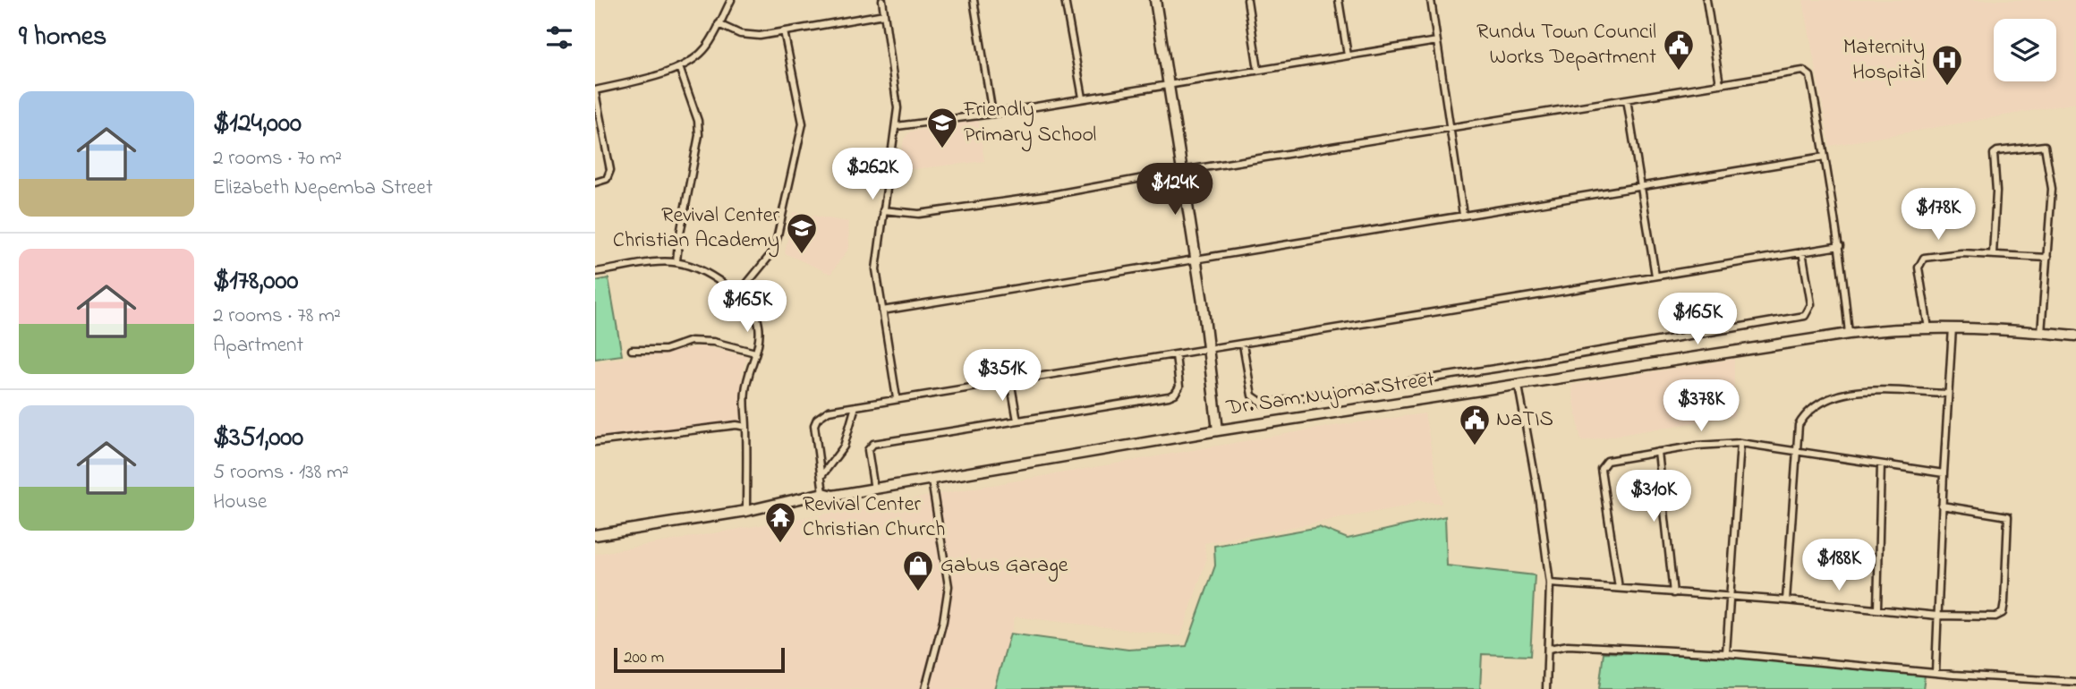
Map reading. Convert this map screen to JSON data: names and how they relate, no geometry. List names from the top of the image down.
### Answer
{
  "streets": {
    "street": ["Dr. Sam Nujoma Street"]
  },
  "places": {
    "public building": ["Rundu Town Council Works Department", "NaTIS"],
    "hospital": ["Maternity Hospital"],
    "school or university": ["Friendly Primary School", "Revival Center Christian Academy"],
    "temple": ["Revival Center Christian Church"],
    "shop": ["Gabus Garage"]
  },
  "scale_bar": "200 m",
  "page": {
    "heading": "9 homes",
    "list": [
      {
        "name": "$124,000",
        "note": "2 rooms · 70 m² · Elizabeth Nepemba Street"
      },
      {
        "name": "$178,000",
        "note": "2 rooms · 78 m² · Apartment"
      },
      {
        "name": "$351,000",
        "note": "5 rooms · 138 m² · House"
      }
    ],
    "price": [
      "$262K",
      "$124K",
      "$178K",
      "$165K",
      "$165K",
      "$351K",
      "$378K",
      "$310K",
      "$188K"
    ],
    "scale": "200 m"
  }
}
